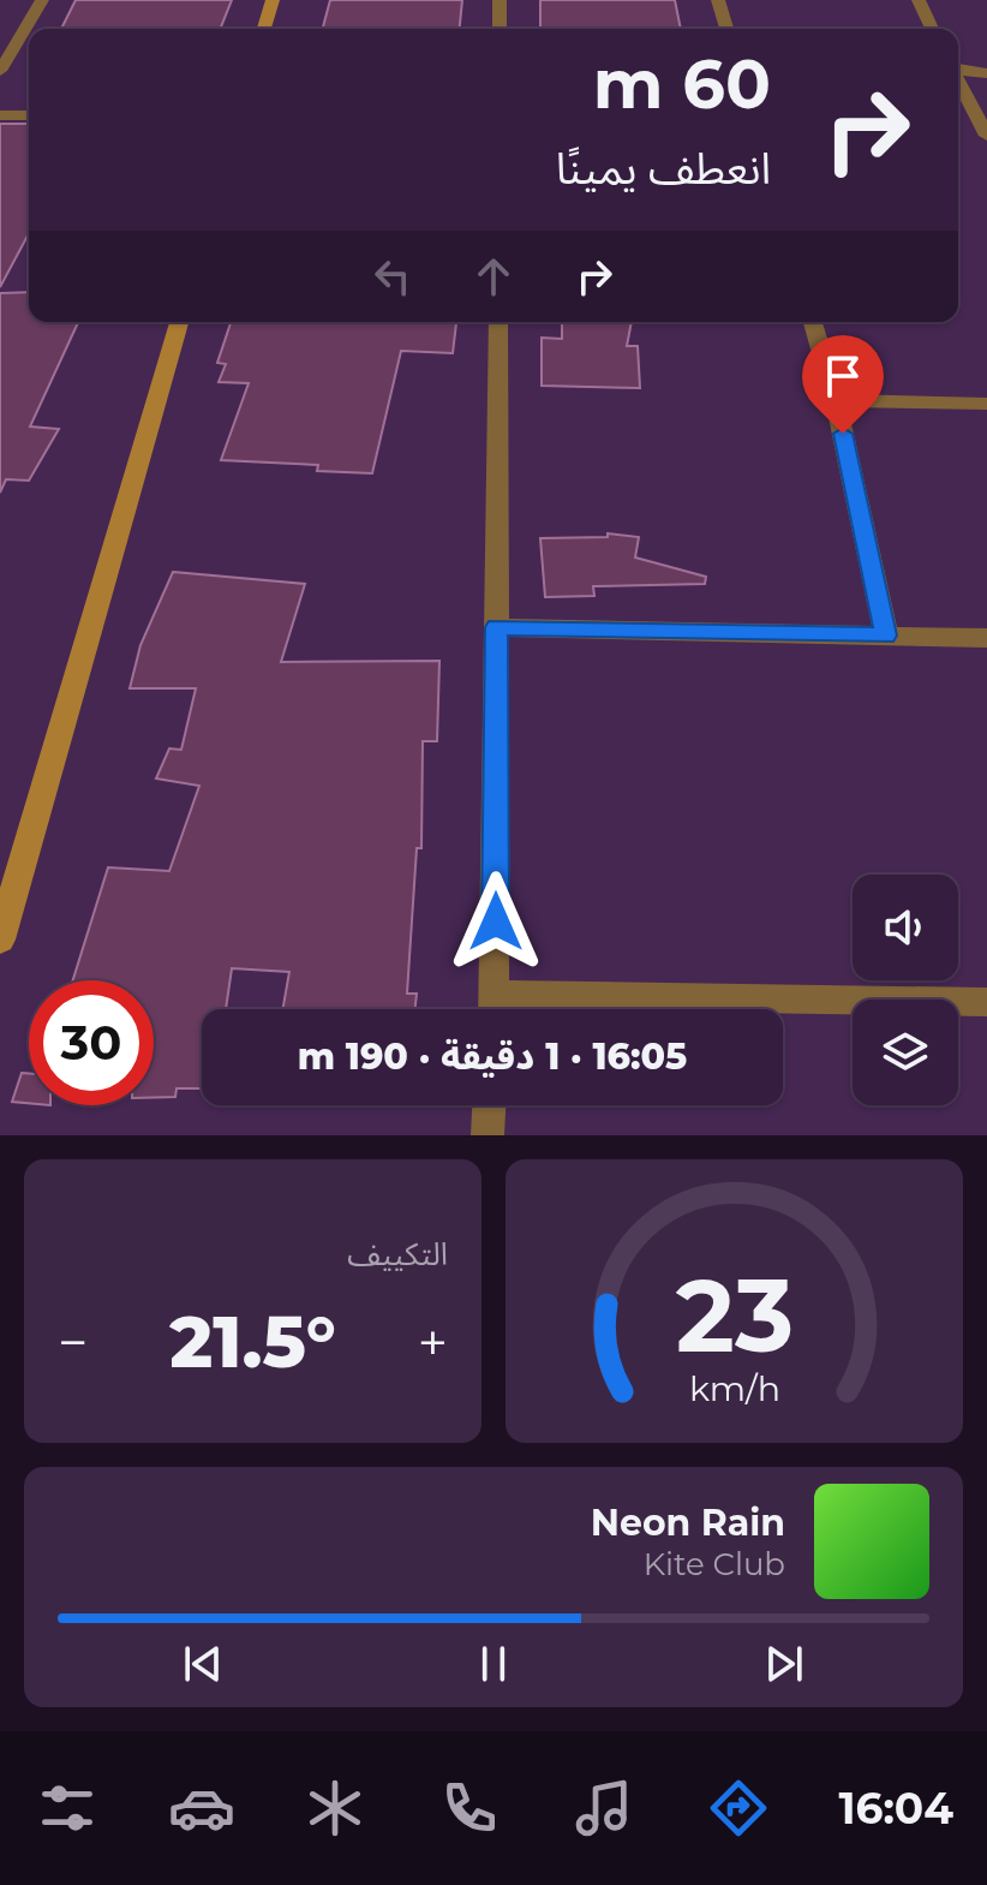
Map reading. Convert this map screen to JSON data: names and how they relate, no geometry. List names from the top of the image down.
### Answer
{
  "page": {
    "turn": ["60 m", "انعطف يمينًا"],
    "limit": "30",
    "trip": "16:05 · 1 دقيقة · 190 m",
    "tile": "التكييف",
    "heat": ["−", "21.5°", "+"],
    "song": ["Neon Rain", "Kite Club"],
    "tabs": "16:04",
    "gauge": ["23", "km/h"]
  }
}
